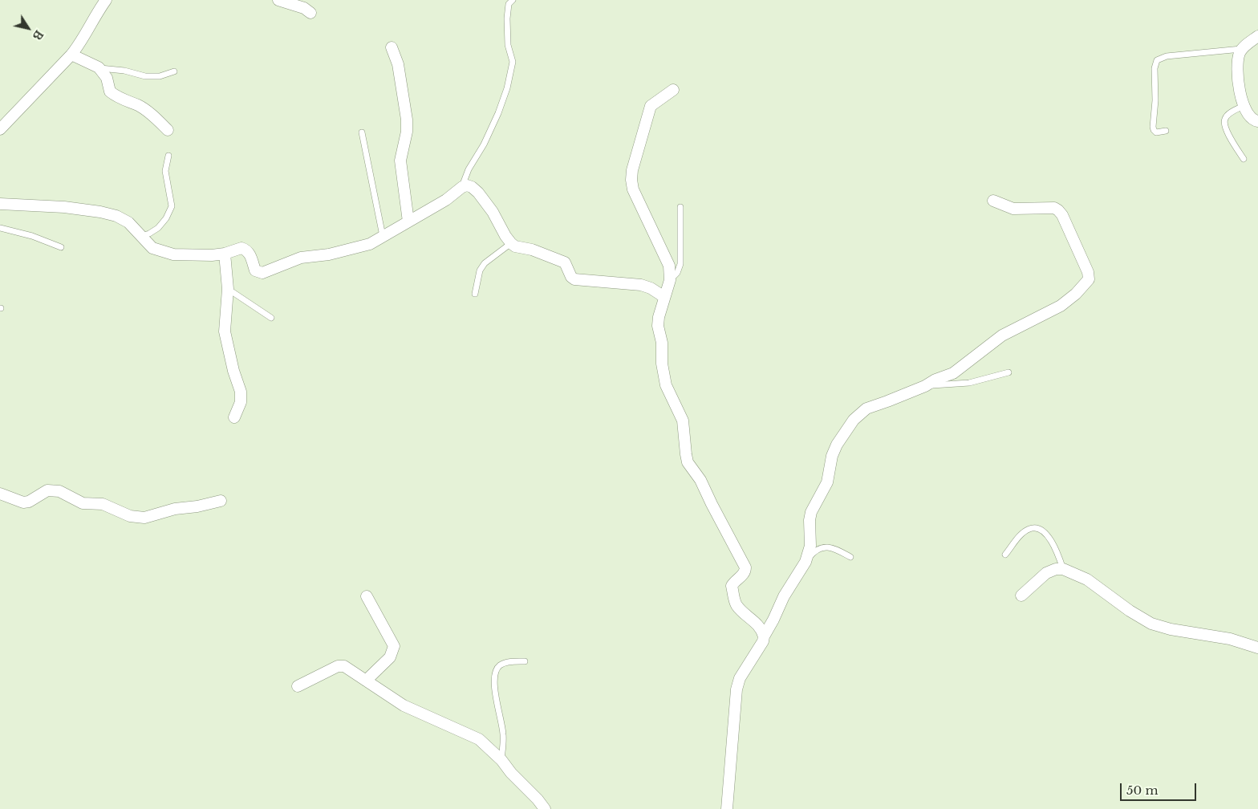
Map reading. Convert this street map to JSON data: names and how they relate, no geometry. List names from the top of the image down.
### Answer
{
  "scale_bar": "50 m",
  "north": "bottom right"
}
